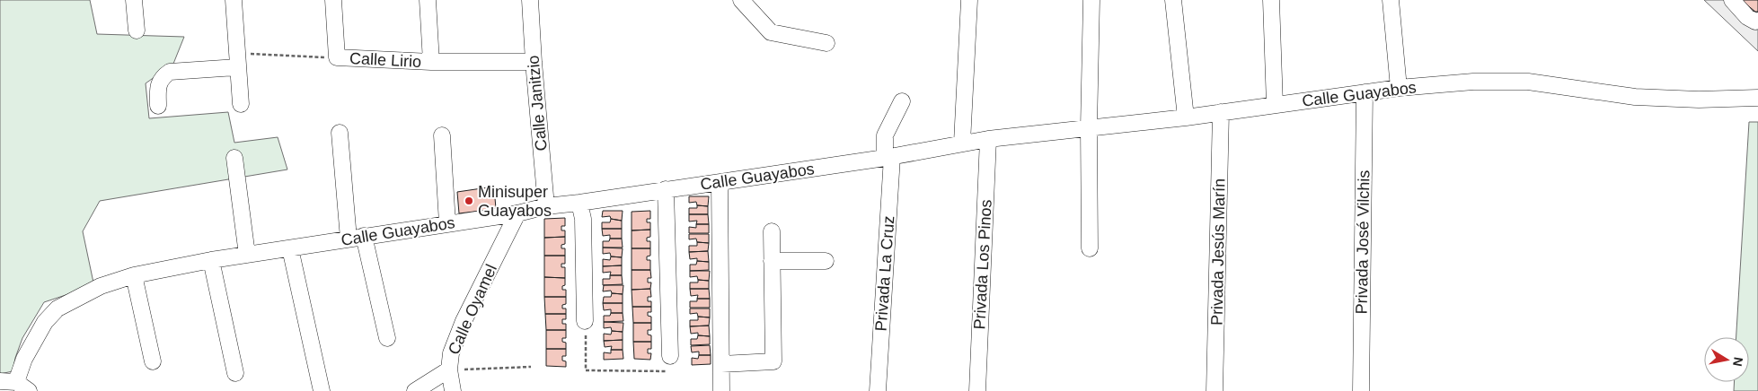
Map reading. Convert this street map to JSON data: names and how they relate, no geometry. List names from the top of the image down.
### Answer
{
  "streets": {
    "street": [
      "Calle Lirio",
      "Calle Guayabos",
      "Calle Janitzio",
      "Privada José Vilchis",
      "Privada Jesús Marín",
      "Privada Los Pinos",
      "Privada La Cruz",
      "Calle Oyamel"
    ]
  },
  "crossings": [
    ["Calle Lirio", "Calle Janitzio"],
    ["Calle Guayabos", "Calle Janitzio"],
    ["Calle Guayabos", "Privada José Vilchis"],
    ["Calle Guayabos", "Privada Jesús Marín"],
    ["Calle Guayabos", "Privada Los Pinos"],
    ["Calle Guayabos", "Privada La Cruz"],
    ["Calle Guayabos", "Calle Oyamel"]
  ],
  "places": ["Minisuper Guayabos"],
  "north": "right"
}
